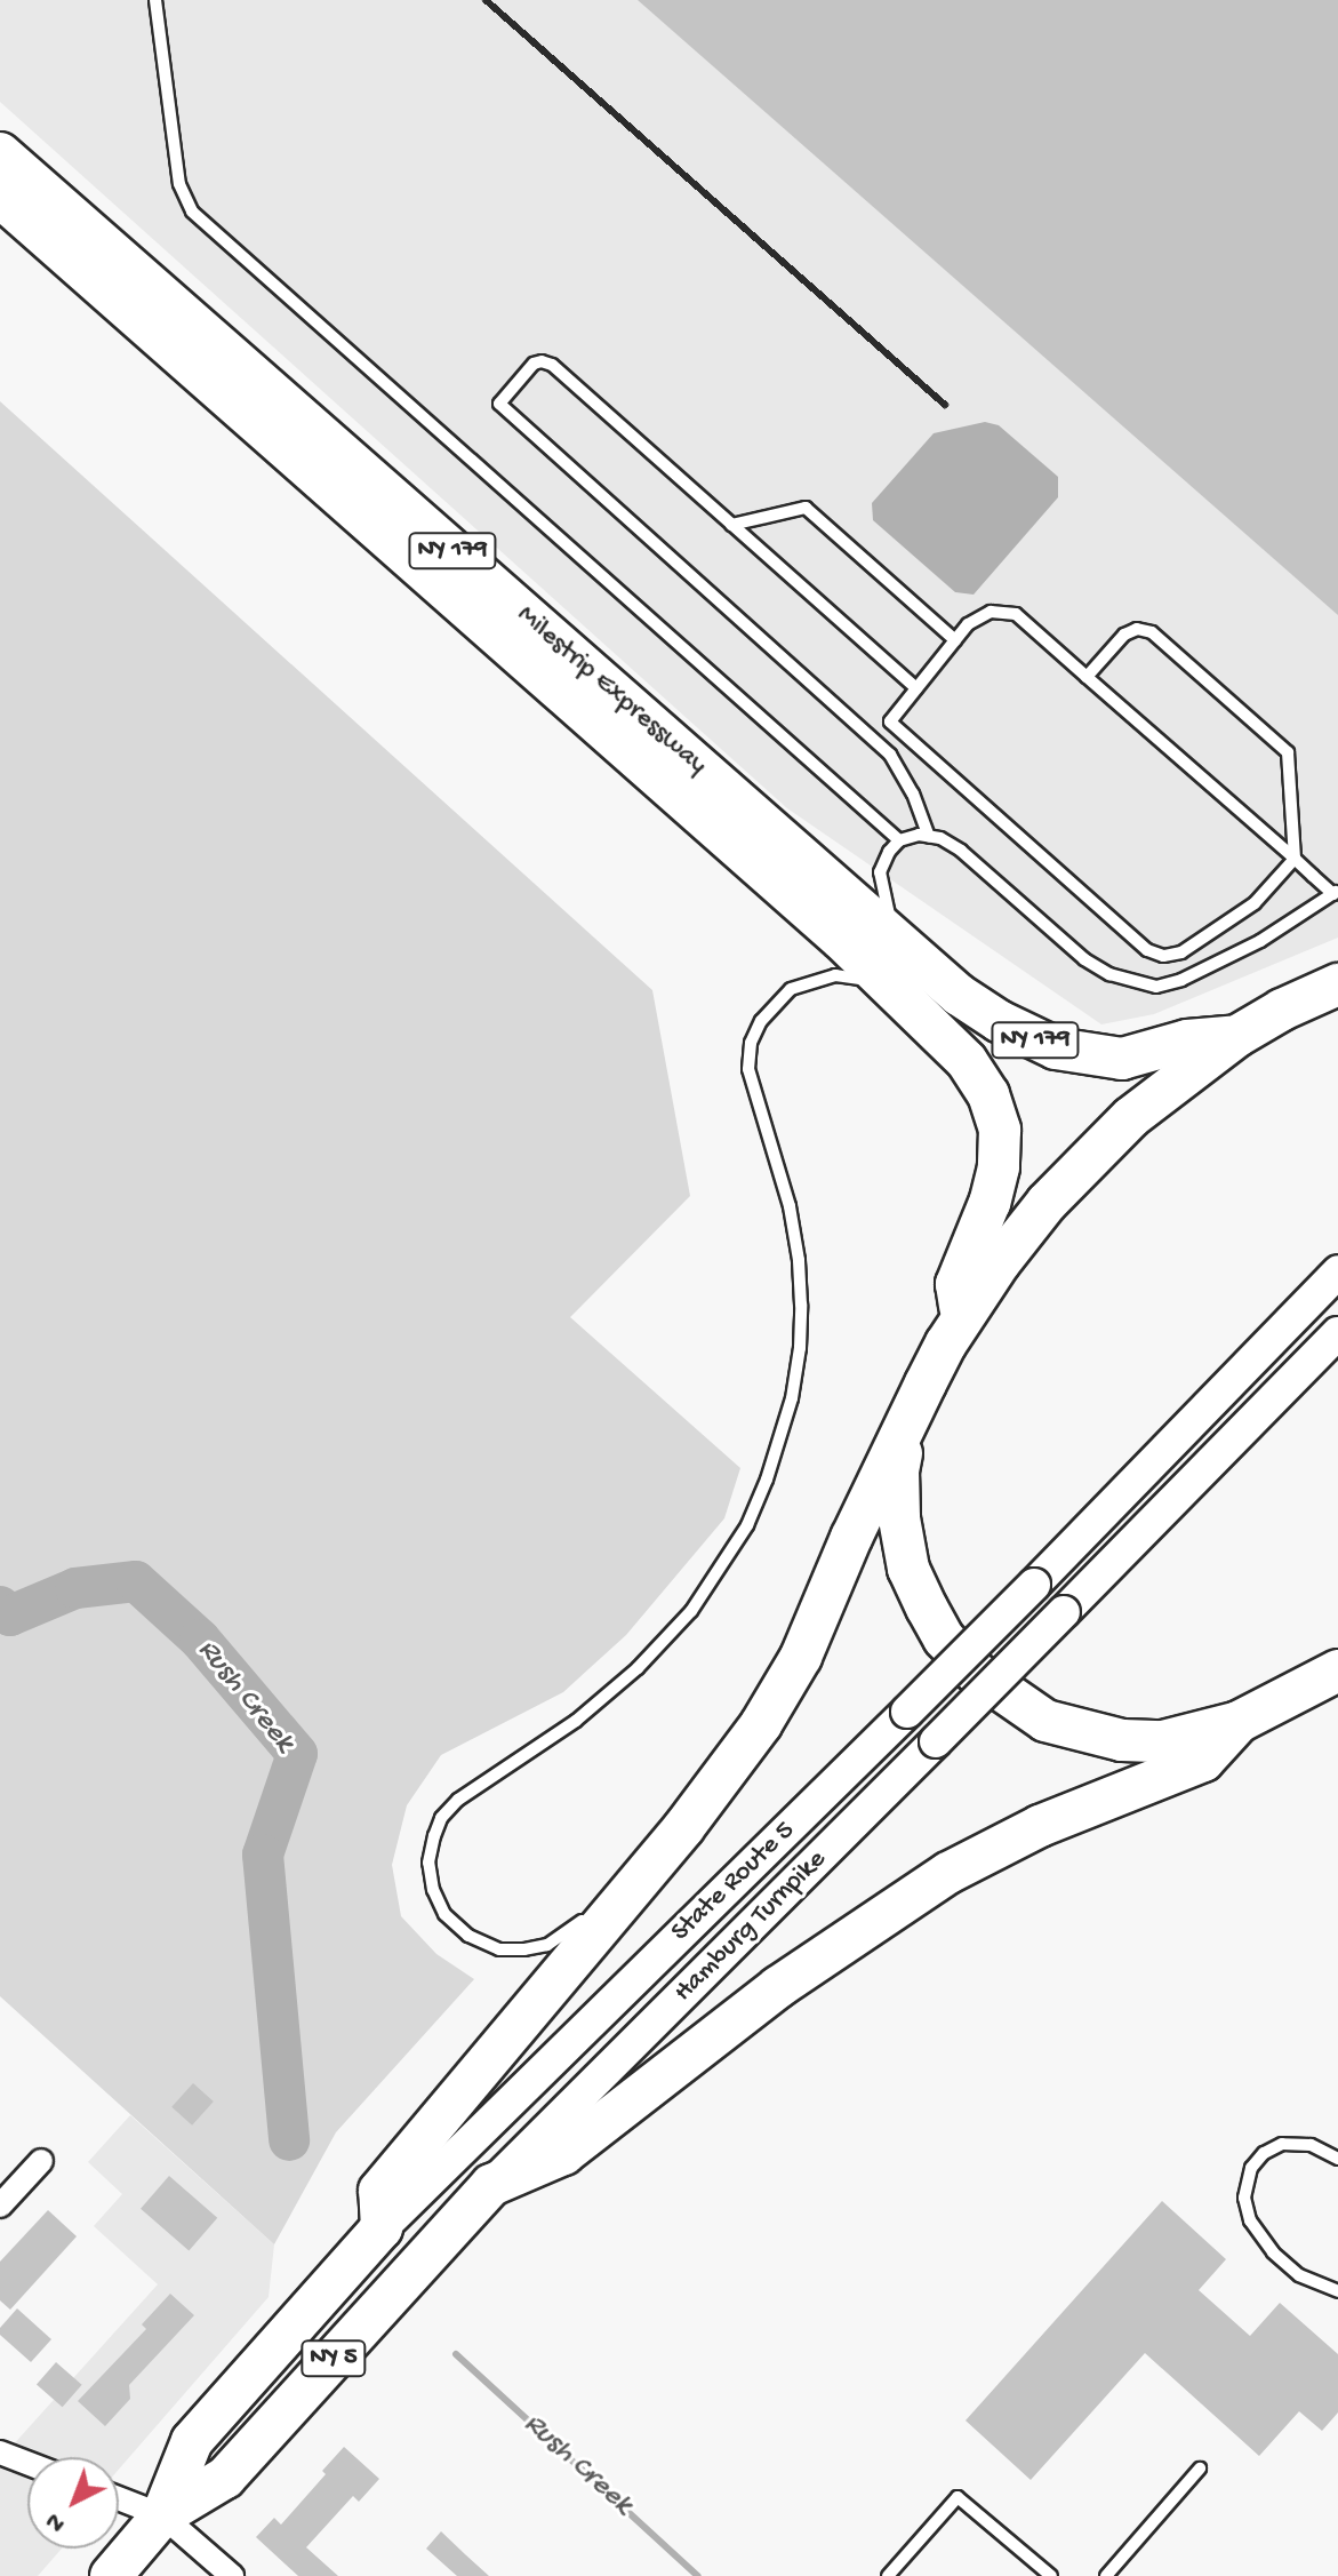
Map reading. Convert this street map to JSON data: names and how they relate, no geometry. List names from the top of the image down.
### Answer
{
  "streets": {
    "highway": [
      "NY 179",
      "Milestrip Expressway",
      "State Route 5",
      "Hamburg Turnpike",
      "NY 5"
    ]
  },
  "crossings": [
    ["State Route 5", "Hamburg Turnpike"],
    ["State Route 5", "NY 5"],
    ["Hamburg Turnpike", "NY 5"]
  ],
  "water": ["Rush Creek"],
  "north": "bottom left"
}
